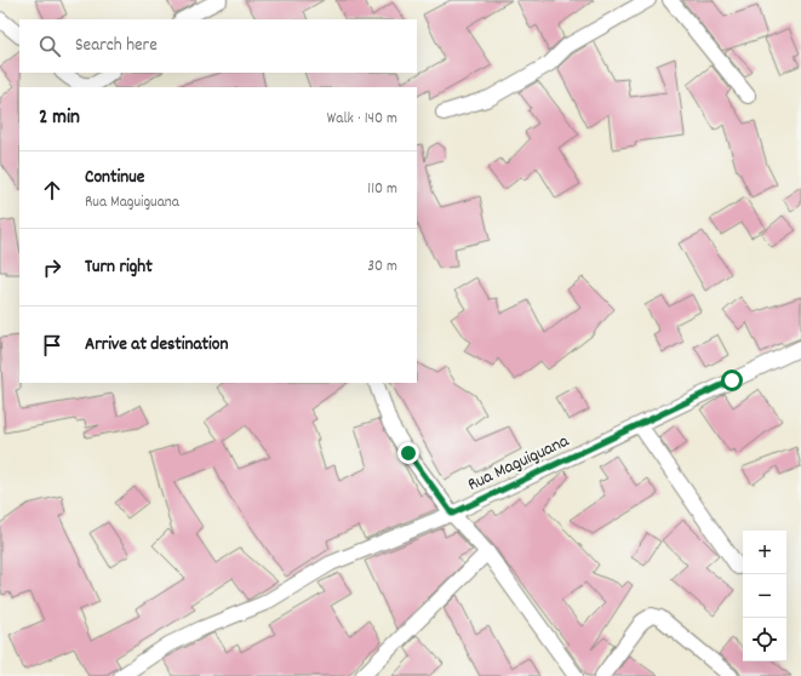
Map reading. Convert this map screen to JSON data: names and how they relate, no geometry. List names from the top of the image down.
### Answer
{
  "streets": {
    "street": ["Rua Maguiguana"]
  },
  "page": {
    "search": "Search here",
    "heading": ["2 min", "Walk · 140 m"],
    "list": [
      ["Continue", "Rua Maguiguana", "110 m"],
      ["Turn right", "30 m"],
      "Arrive at destination"
    ],
    "map_buttons": ["+", "−"]
  }
}
